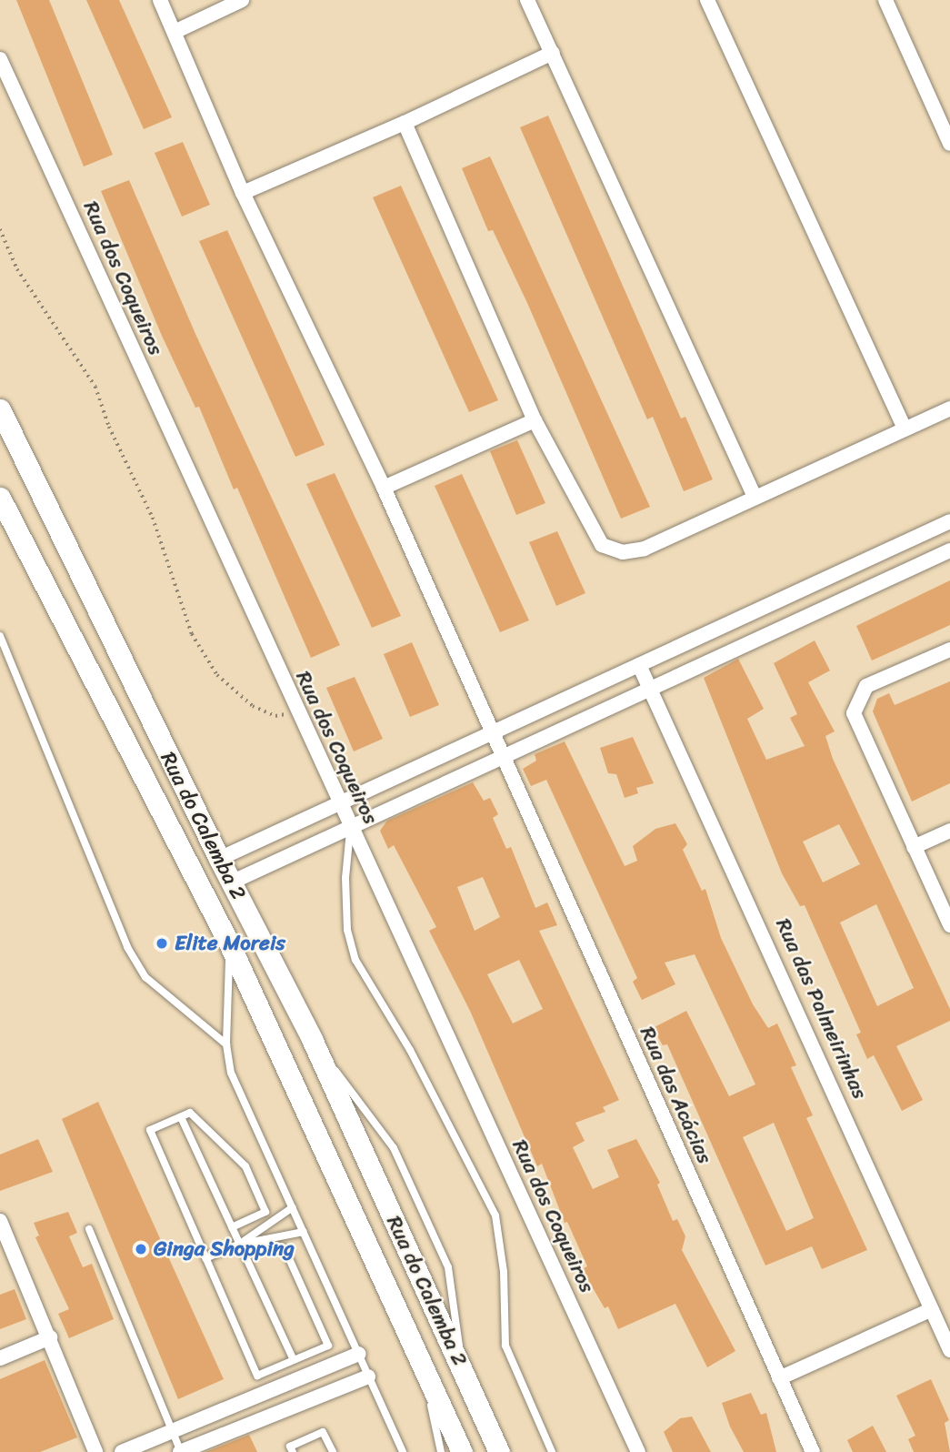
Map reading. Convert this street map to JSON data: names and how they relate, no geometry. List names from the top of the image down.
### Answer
{
  "streets": {
    "main road": ["Rua do Calemba 2"],
    "street": ["Rua dos Coqueiros", "Rua das Palmeirinhas", "Rua das Acácias"]
  },
  "places": ["Elite Moreis", "Ginga Shopping"]
}
